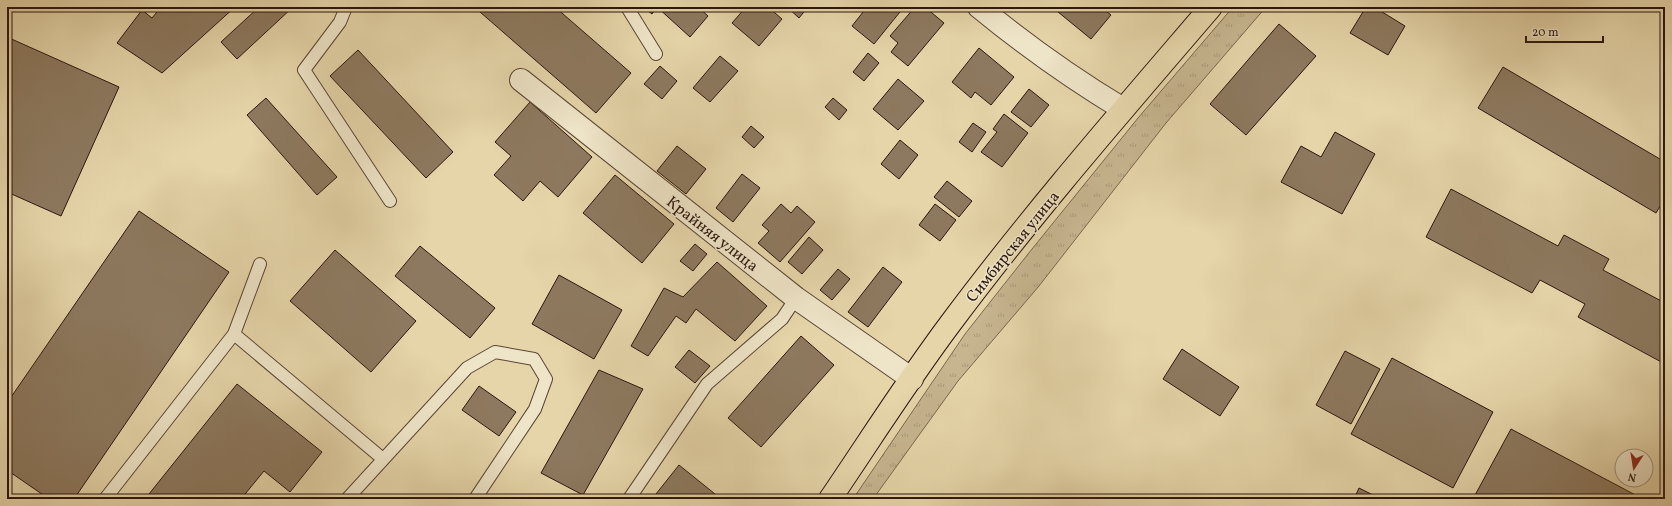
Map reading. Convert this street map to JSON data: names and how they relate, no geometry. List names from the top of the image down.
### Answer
{
  "streets": {
    "main road": ["Симбирская улица"],
    "street": ["Крайняя улица"]
  },
  "crossings": [
    ["Крайняя улица", "Симбирская улица"]
  ],
  "scale_bar": "20 m",
  "north": "bottom"
}
